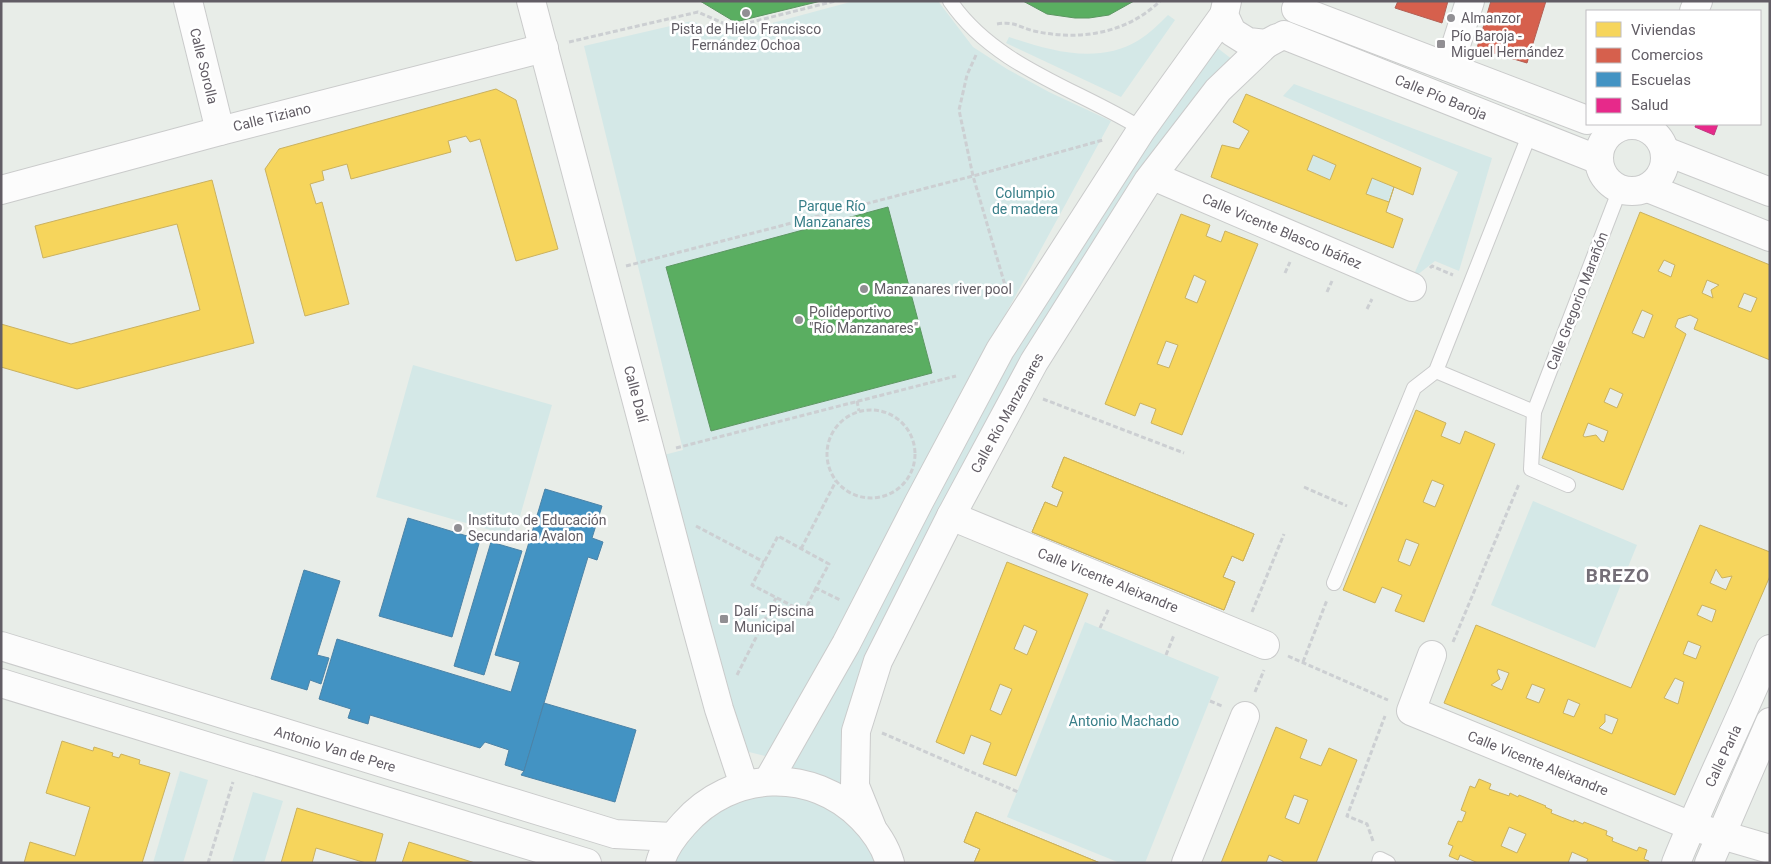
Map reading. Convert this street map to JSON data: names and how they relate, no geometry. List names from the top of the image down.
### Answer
{
  "streets": {
    "street": [
      "Calle Sorolla",
      "Calle Pío Baroja",
      "Calle Tiziano",
      "Calle Vicente Blasco Ibáñez",
      "Calle Dalí",
      "Calle Río Manzanares",
      "Calle Vicente Aleixandre",
      "Antonio Van de Pere",
      "Calle Parla"
    ],
    "lane": ["Calle Gregorio Marañón"]
  },
  "crossings": [
    ["Calle Sorolla", "Calle Tiziano"],
    ["Calle Pío Baroja", "Calle Gregorio Marañón"],
    ["Calle Pío Baroja", "Calle Río Manzanares"],
    ["Calle Tiziano", "Calle Dalí"],
    ["Calle Vicente Blasco Ibáñez", "Calle Río Manzanares"],
    ["Calle Río Manzanares", "Calle Vicente Aleixandre"],
    ["Calle Vicente Aleixandre", "Calle Parla"]
  ],
  "districts": ["BREZO"],
  "parks": ["Columpio de madera", "Parque Río Manzanares", "Antonio Machado"],
  "places": {
    "other": [
      "Pista de Hielo Francisco Fernández Ochoa",
      "Almanzor",
      "Manzanares river pool",
      "Polideportivo \"Río Manzanares\"",
      "Instituto de Educación Secundaria Avalon"
    ],
    "transit": ["Pío Baroja - Miguel Hernández", "Dalí - Piscina Municipal"]
  },
  "legend": [
    "Viviendas",
    "Comercios",
    "Escuelas",
    "Salud"
  ]
}
